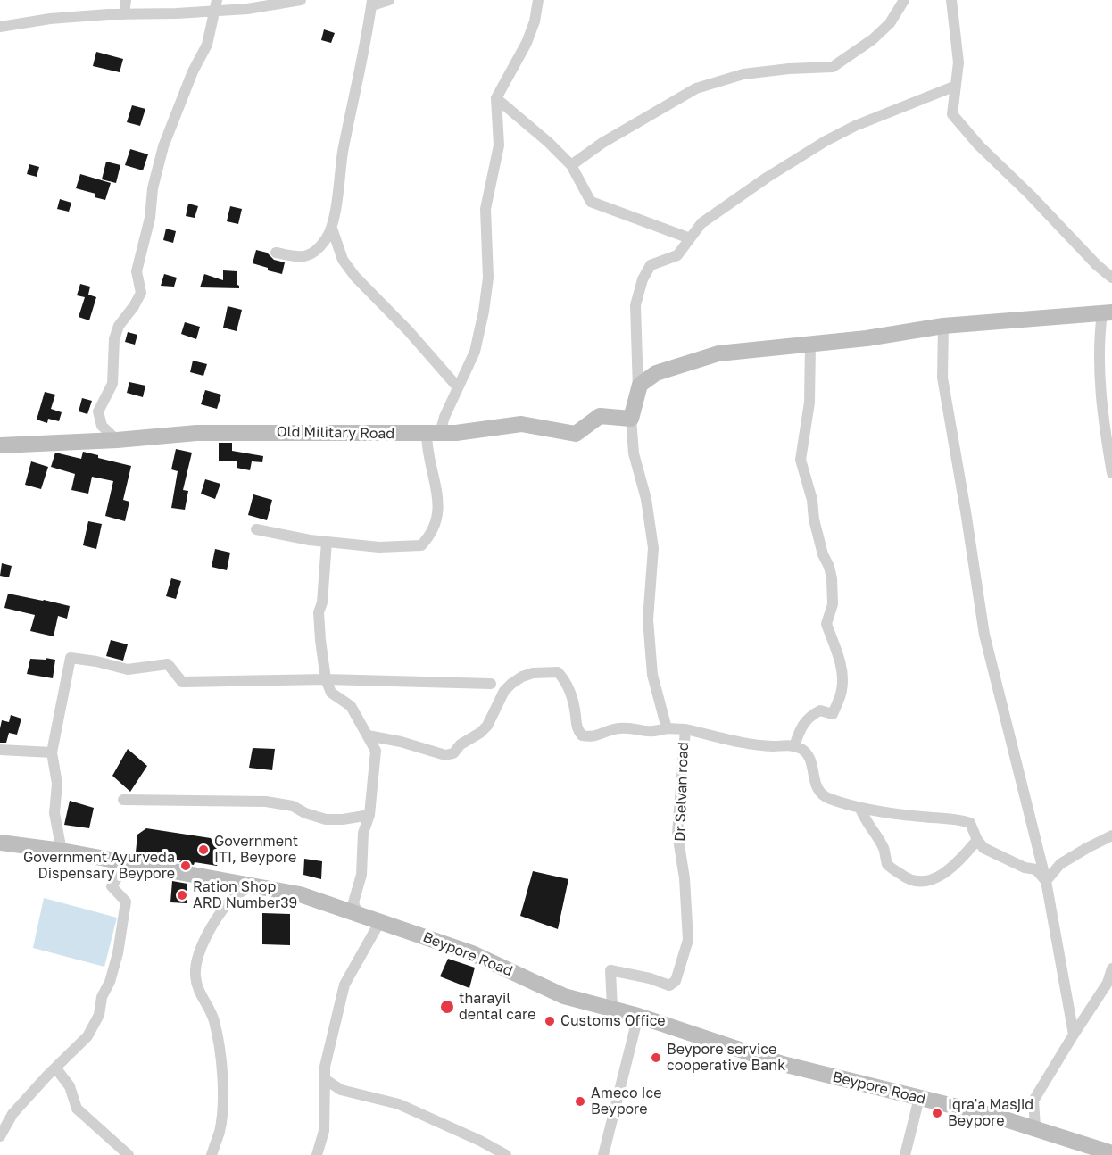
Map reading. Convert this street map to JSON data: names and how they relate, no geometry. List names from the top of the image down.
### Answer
{
  "streets": {
    "main road": ["Old Military Road", "Beypore Road"],
    "street": ["Dr Selvan road"]
  },
  "crossings": [
    ["Old Military Road", "Dr Selvan road"],
    ["Dr Selvan road", "Beypore Road"]
  ],
  "places": [
    "Government ITI, Beypore",
    "Government Ayurveda Dispensary Beypore",
    "Ration Shop ARD Number39",
    "tharayil dental care",
    "Customs Office",
    "Beypore service cooperative Bank",
    "Ameco Ice Beypore",
    "Iqra'a Masjid Beypore"
  ]
}
